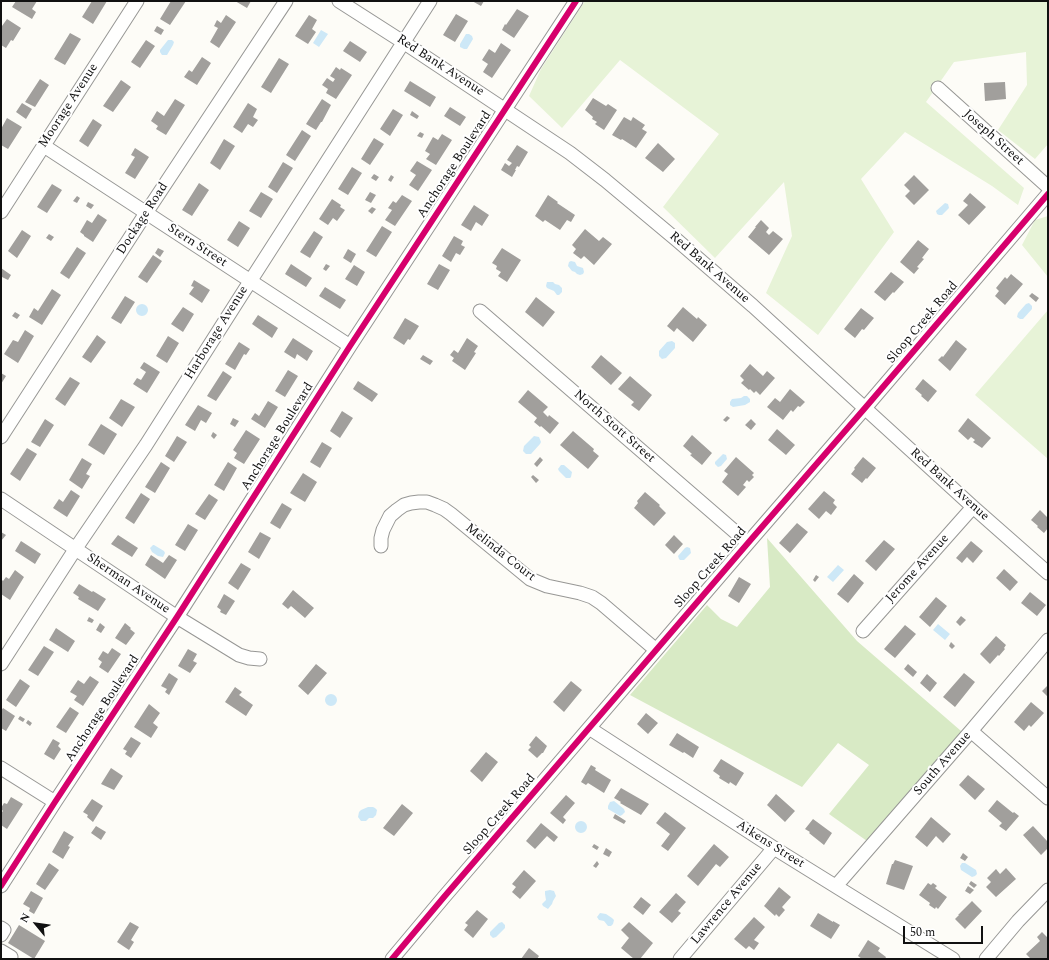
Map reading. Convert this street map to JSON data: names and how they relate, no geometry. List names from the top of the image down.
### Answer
{
  "streets": {
    "street": [
      "Red Bank Avenue",
      "Moorage Avenue",
      "Joseph Street",
      "Anchorage Boulevard",
      "Dockage Road",
      "Stern Street",
      "Sloop Creek Road",
      "Harborage Avenue",
      "North Stott Street",
      "Melinda Court",
      "Jerome Avenue",
      "Sherman Avenue",
      "South Avenue",
      "Aikens Street",
      "Lawrence Avenue"
    ]
  },
  "crossings": [
    ["Red Bank Avenue", "Anchorage Boulevard"],
    ["Red Bank Avenue", "Sloop Creek Road"],
    ["Red Bank Avenue", "Harborage Avenue"],
    ["Red Bank Avenue", "Jerome Avenue"],
    ["Moorage Avenue", "Stern Street"],
    ["Anchorage Boulevard", "Stern Street"],
    ["Anchorage Boulevard", "Sherman Avenue"],
    ["Dockage Road", "Stern Street"],
    ["Stern Street", "Harborage Avenue"],
    ["Sloop Creek Road", "North Stott Street"],
    ["Sloop Creek Road", "Melinda Court"],
    ["Sloop Creek Road", "Aikens Street"],
    ["Harborage Avenue", "Sherman Avenue"],
    ["South Avenue", "Aikens Street"],
    ["Aikens Street", "Lawrence Avenue"]
  ],
  "scale_bar": "50 m",
  "north": "top left"
}
